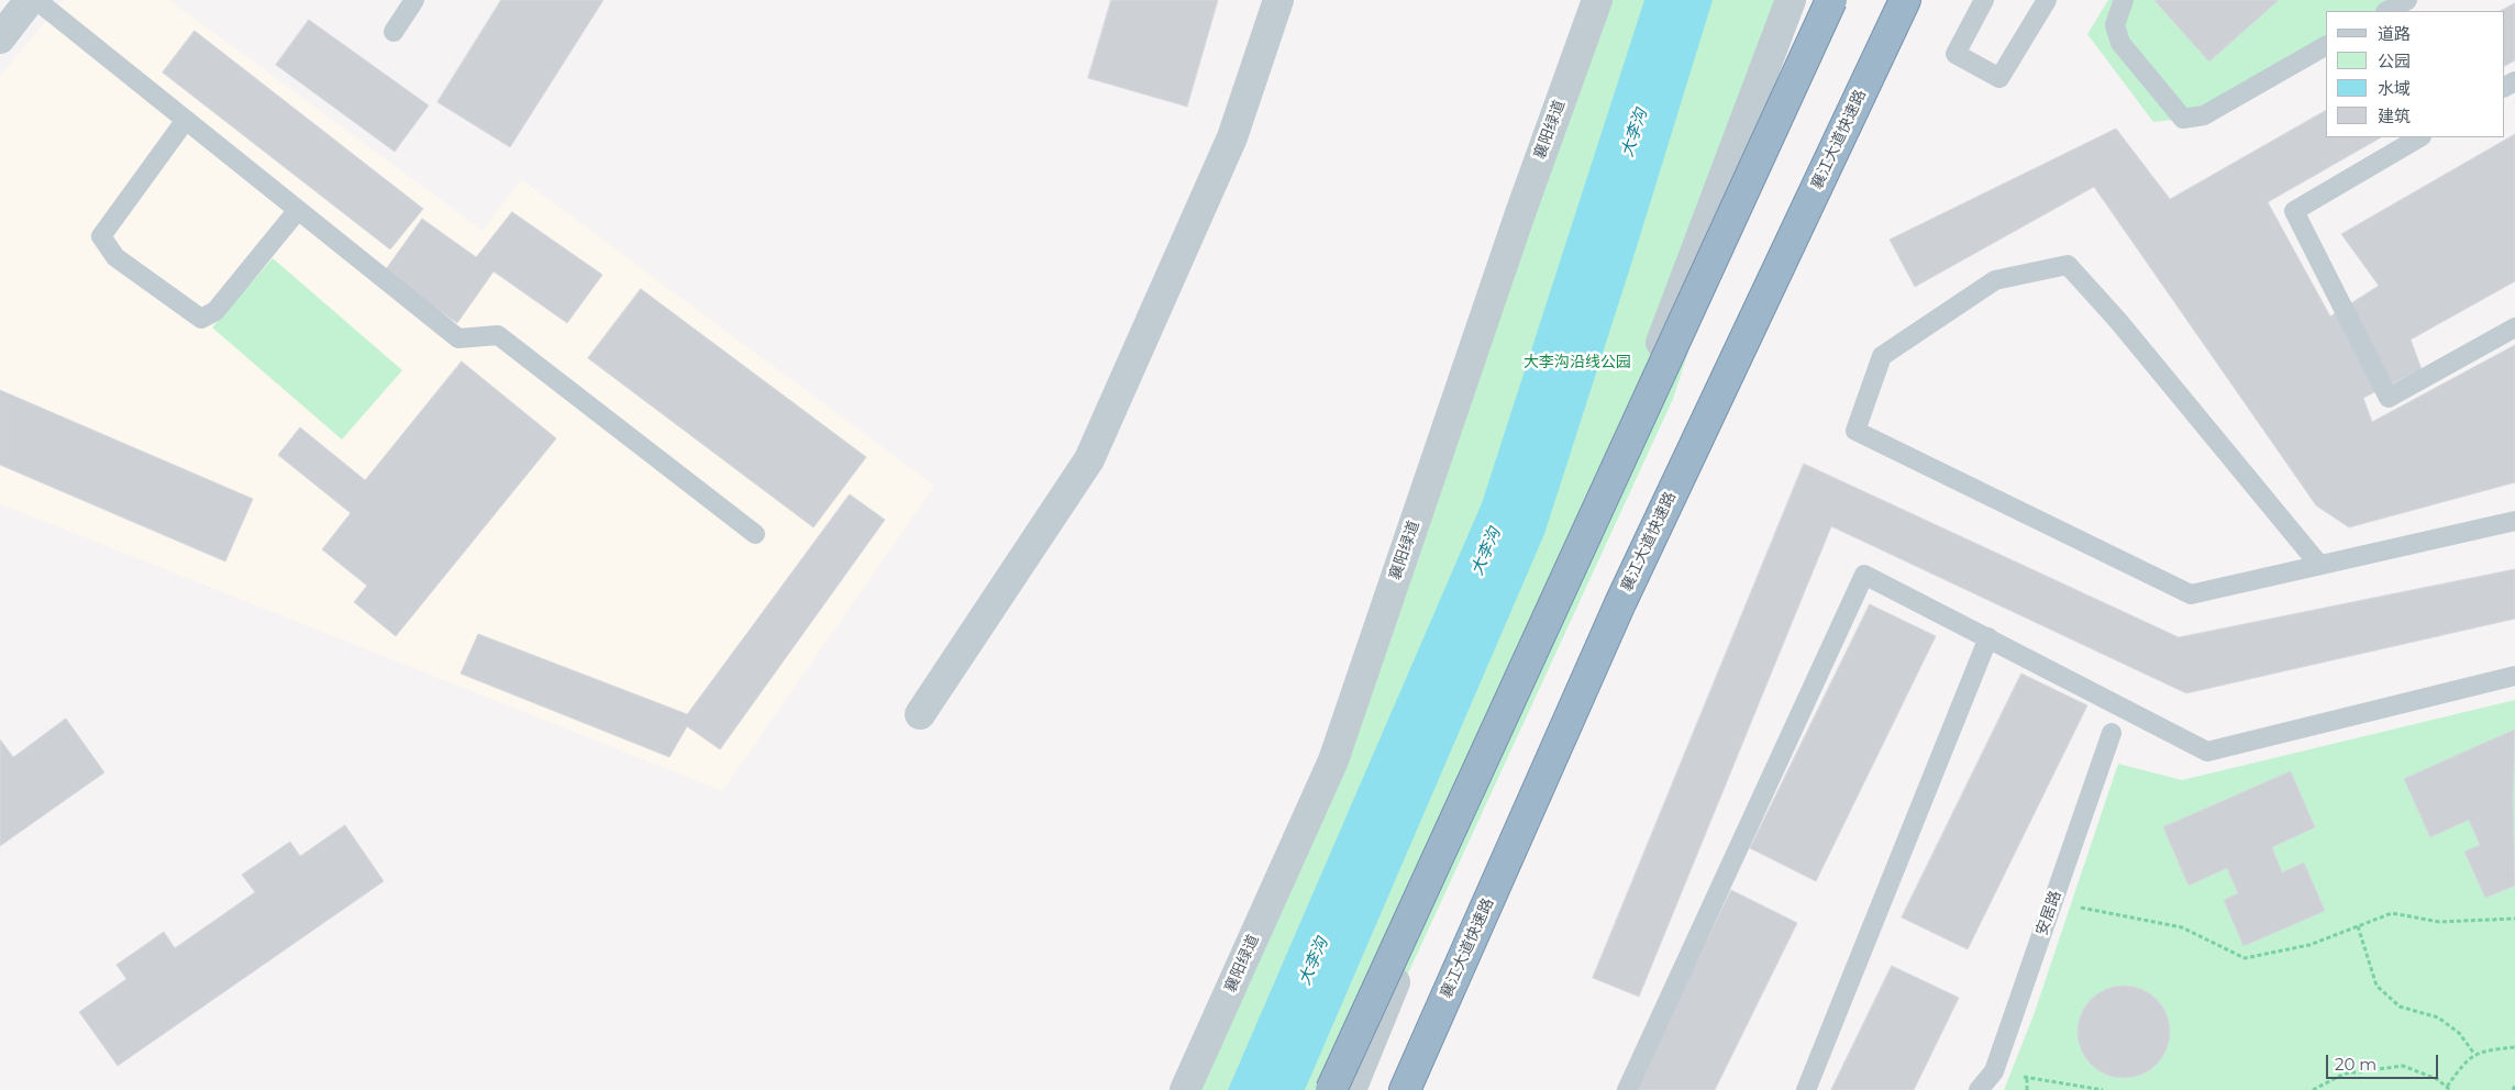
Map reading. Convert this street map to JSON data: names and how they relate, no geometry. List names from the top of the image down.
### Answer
{
  "streets": {
    "highway": ["襄江大道快速路"],
    "street": ["襄阳绿道"],
    "lane": ["安居路"]
  },
  "water": ["大李沟"],
  "parks": ["大李沟沿线公园"],
  "legend": [
    "道路",
    "公园",
    "水域",
    "建筑"
  ],
  "scale_bar": "20 m"
}
